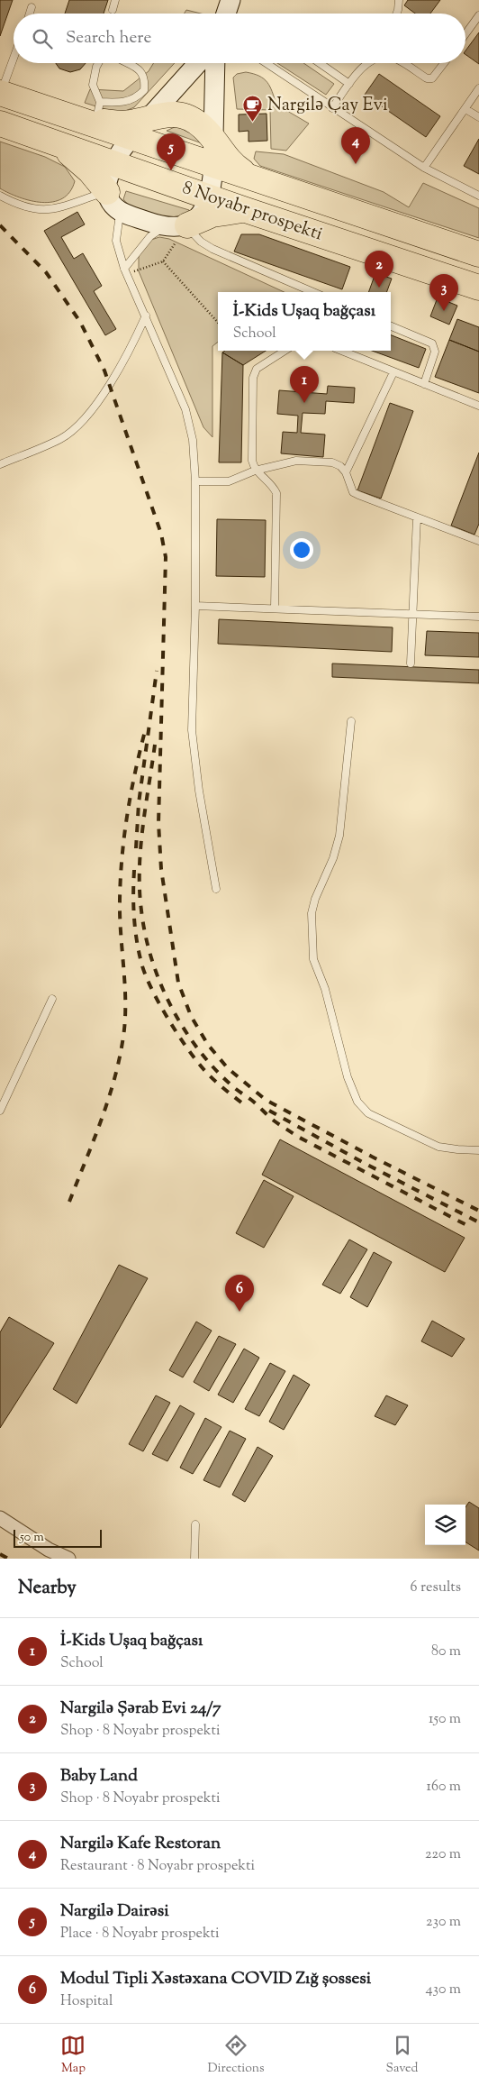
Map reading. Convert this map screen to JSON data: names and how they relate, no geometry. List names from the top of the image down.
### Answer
{
  "streets": {
    "highway": ["8 Noyabr prospekti"]
  },
  "places": {
    "cafe": ["Nargilə Çay Evi"]
  },
  "scale_bar": "50 m",
  "page": {
    "search": "Search here",
    "pins": [
      "4",
      "5",
      "2",
      "3",
      "1",
      "6"
    ],
    "popup": ["İ-Kids Uşaq bağçası", "School"],
    "scale": "50 m",
    "heading": ["Nearby", "6 results"],
    "list": [
      {
        "mark": "1",
        "name": "İ-Kids Uşaq bağçası",
        "note": "School",
        "value": "80 m"
      },
      {
        "mark": "2",
        "name": "Nargilə Şərab Evi 24/7",
        "note": "Shop · 8 Noyabr prospekti",
        "value": "150 m"
      },
      {
        "mark": "3",
        "name": "Baby Land",
        "note": "Shop · 8 Noyabr prospekti",
        "value": "160 m"
      },
      {
        "mark": "4",
        "name": "Nargilə Kafe Restoran",
        "note": "Restaurant · 8 Noyabr prospekti",
        "value": "220 m"
      },
      {
        "mark": "5",
        "name": "Nargilə Dairəsi",
        "note": "Place · 8 Noyabr prospekti",
        "value": "230 m"
      },
      {
        "mark": "6",
        "name": "Modul Tipli Xəstəxana COVID Zığ şossesi",
        "note": "Hospital",
        "value": "430 m"
      }
    ],
    "nav": ["Map", "Directions", "Saved"]
  }
}
